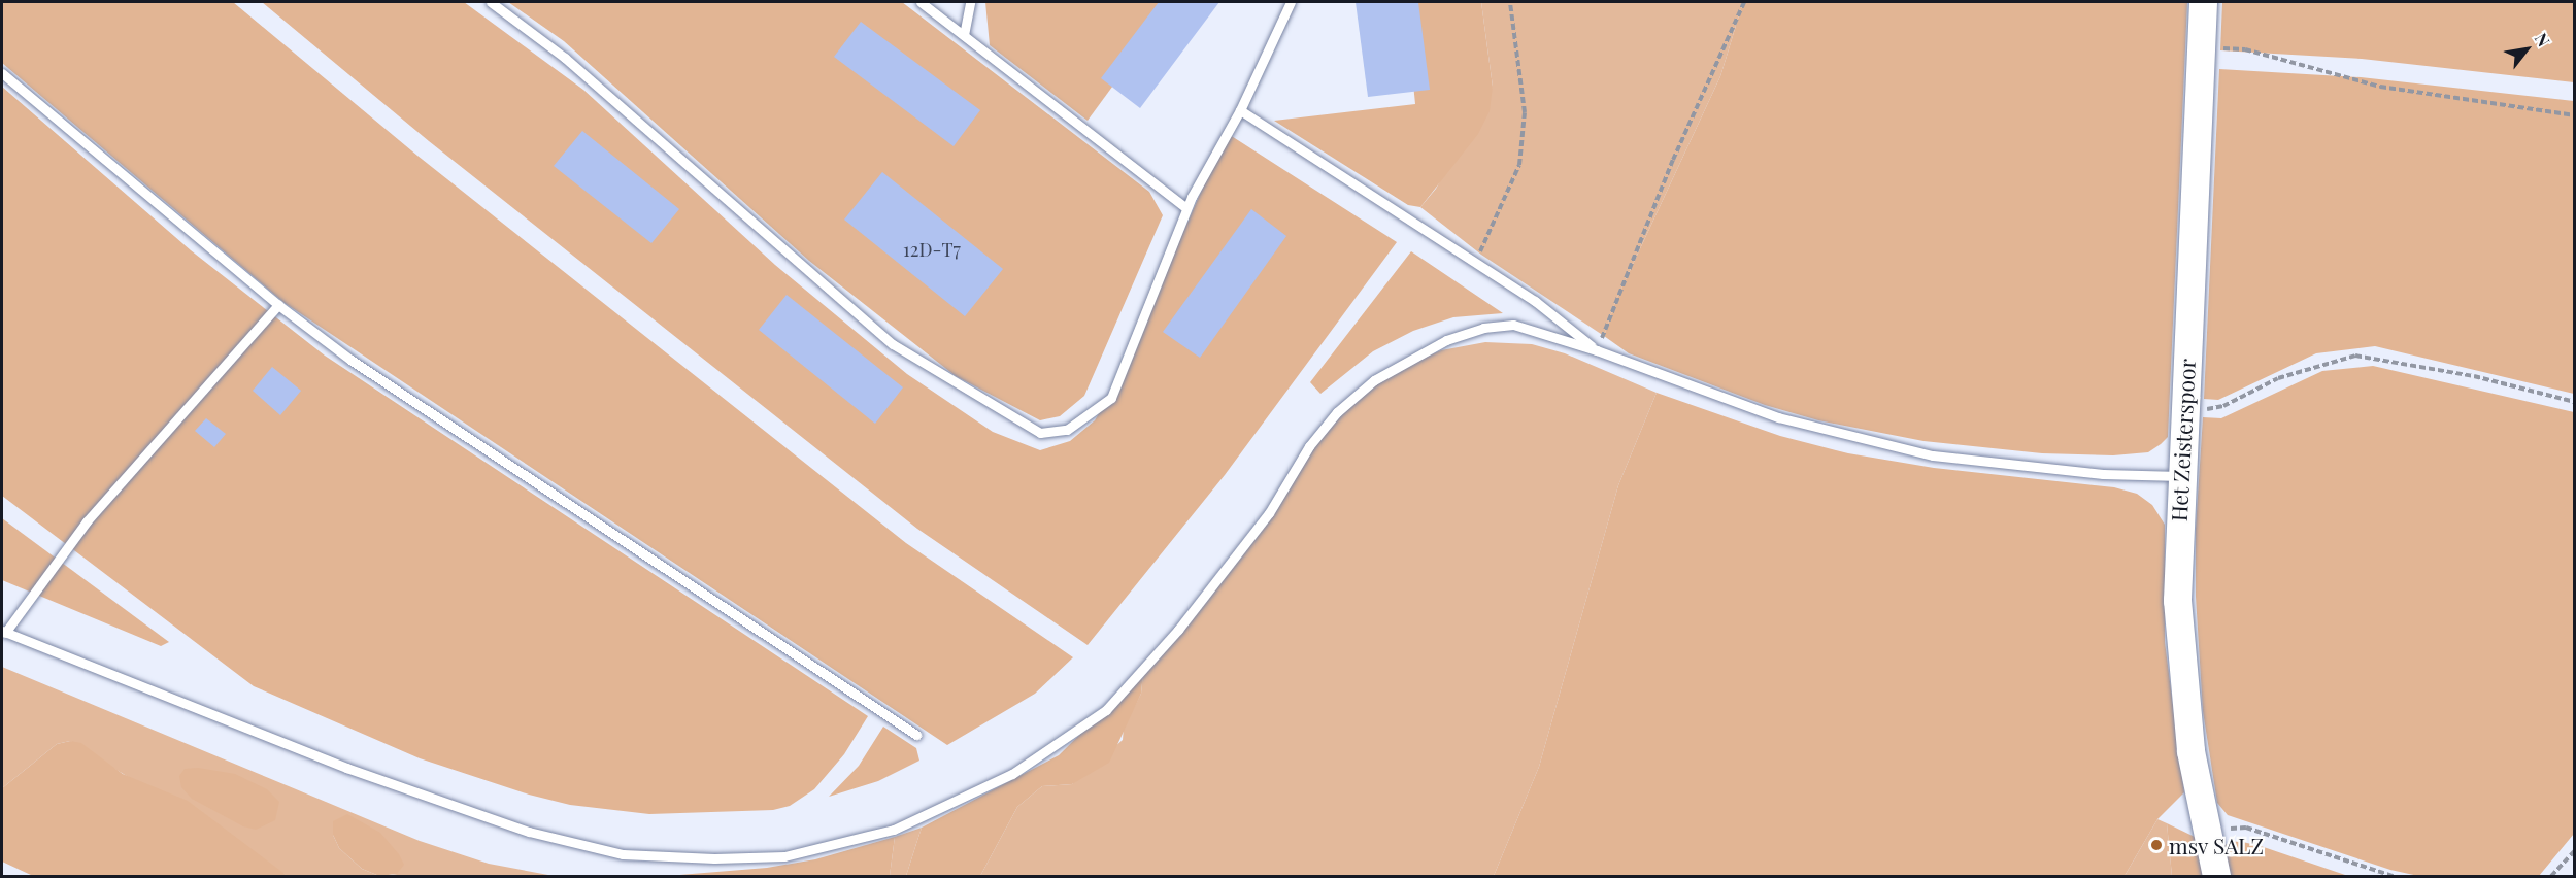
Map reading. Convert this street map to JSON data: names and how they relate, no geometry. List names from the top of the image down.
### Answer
{
  "streets": {
    "street": ["Het Zeisterspoor"]
  },
  "places": ["msv SALZ"],
  "house_numbers": ["12D-T7"],
  "north": "top right"
}
